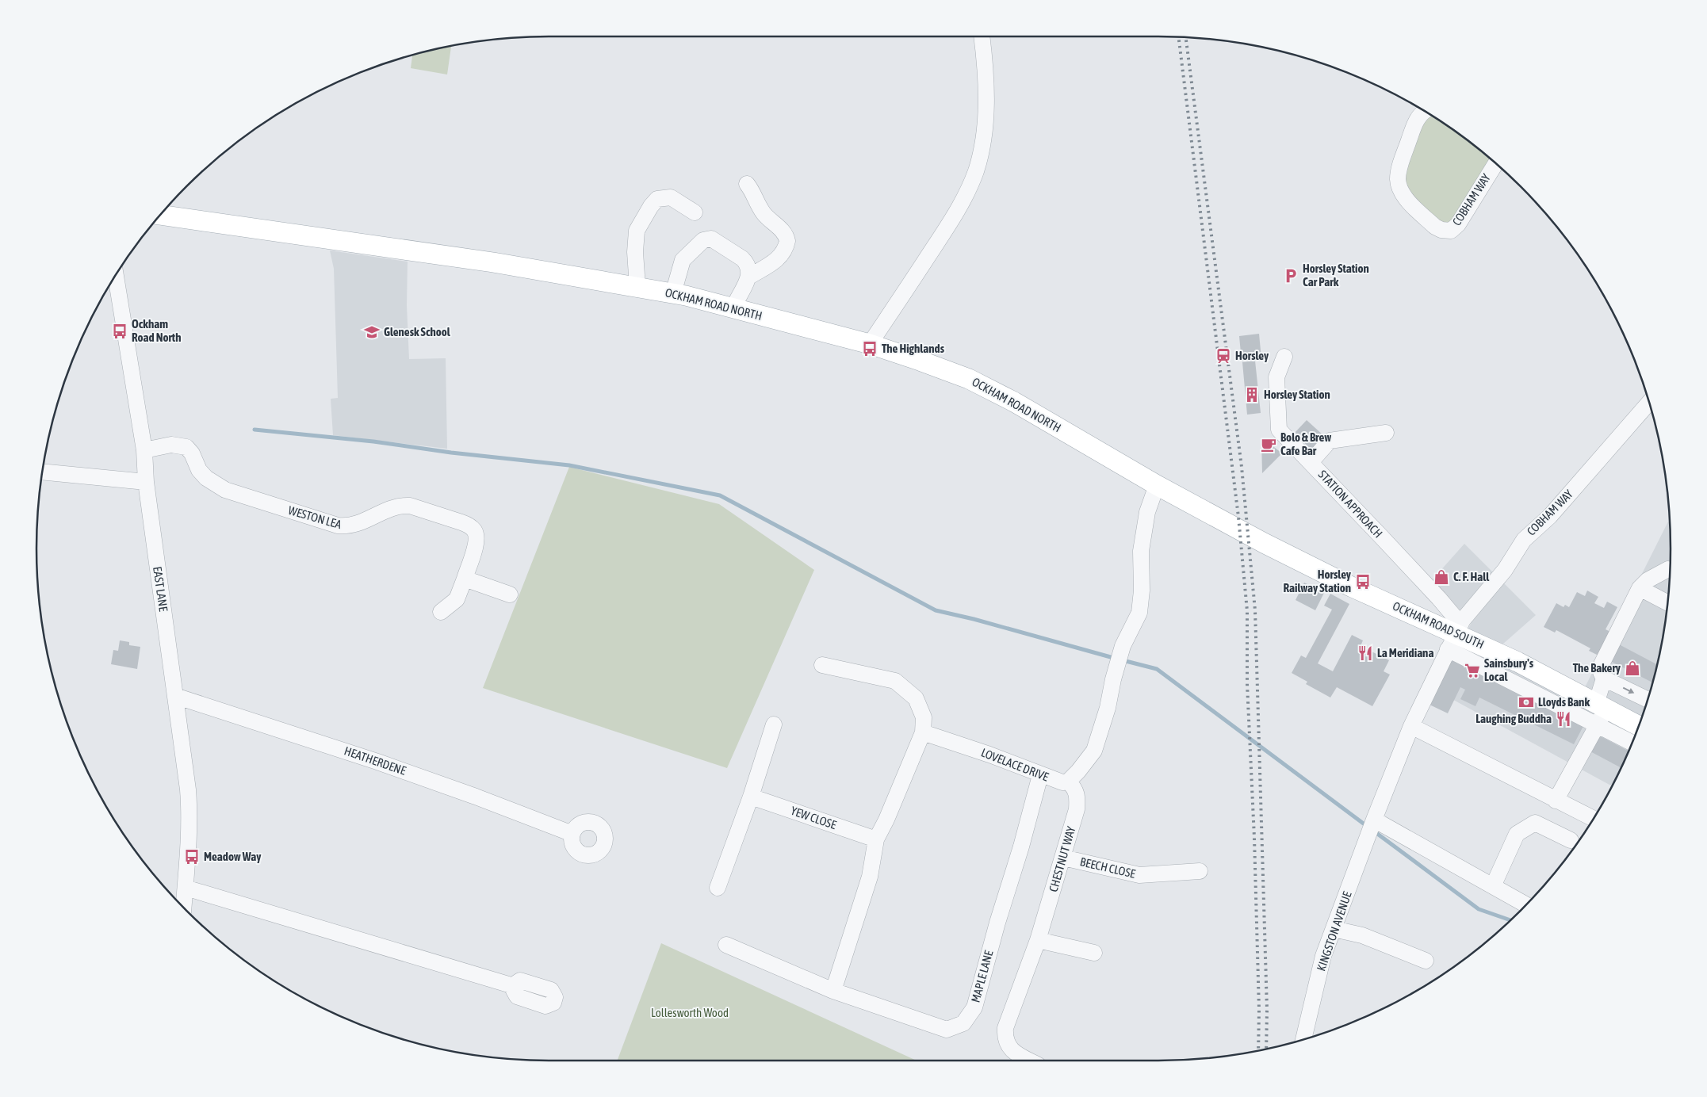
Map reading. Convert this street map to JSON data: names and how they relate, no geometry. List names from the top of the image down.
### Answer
{
  "streets": {
    "main road": ["OCKHAM ROAD NORTH", "OCKHAM ROAD SOUTH"],
    "street": [
      "COBHAM WAY",
      "STATION APPROACH",
      "WESTON LEA",
      "EAST LANE",
      "HEATHERDENE",
      "LOVELACE DRIVE",
      "YEW CLOSE",
      "CHESTNUT WAY",
      "BEECH CLOSE",
      "KINGSTON AVENUE",
      "MAPLE LANE"
    ]
  },
  "crossings": [
    ["COBHAM WAY", "STATION APPROACH"],
    ["COBHAM WAY", "OCKHAM ROAD SOUTH"],
    ["COBHAM WAY", "KINGSTON AVENUE"],
    ["OCKHAM ROAD NORTH", "OCKHAM ROAD SOUTH"],
    ["STATION APPROACH", "OCKHAM ROAD SOUTH"],
    ["STATION APPROACH", "KINGSTON AVENUE"],
    ["WESTON LEA", "EAST LANE"],
    ["EAST LANE", "HEATHERDENE"],
    ["OCKHAM ROAD SOUTH", "KINGSTON AVENUE"],
    ["LOVELACE DRIVE", "CHESTNUT WAY"],
    ["LOVELACE DRIVE", "MAPLE LANE"],
    ["CHESTNUT WAY", "BEECH CLOSE"]
  ],
  "parks": ["Lollesworth Wood"],
  "places": {
    "parking": ["Horsley Station Car Park"],
    "bus stop": [
      "Ockham Road North",
      "The Highlands",
      "Horsley Railway Station",
      "Meadow Way"
    ],
    "school or university": ["Glenesk School"],
    "station": ["Horsley"],
    "building": ["Horsley Station"],
    "cafe": ["Bolo & Brew Cafe Bar"],
    "shop": ["C. F. Hall", "The Bakery"],
    "restaurant": ["La Meridiana", "Laughing Buddha"],
    "supermarket": ["Sainsbury's Local"],
    "bank": ["Lloyds Bank"]
  }
}
